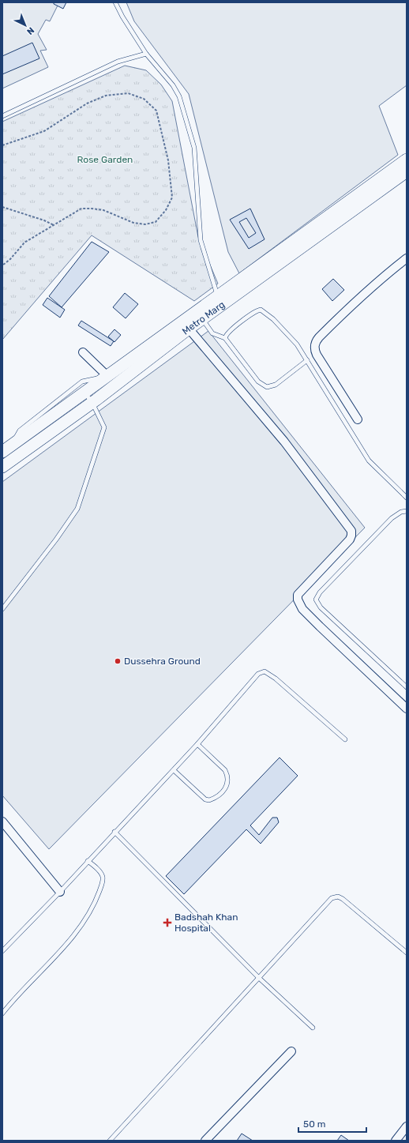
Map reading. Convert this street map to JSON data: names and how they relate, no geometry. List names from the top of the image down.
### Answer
{
  "streets": {
    "street": ["Metro Marg"]
  },
  "parks": ["Rose Garden"],
  "places": {
    "other": ["Dussehra Ground"],
    "health": ["Badshah Khan Hospital"]
  },
  "scale_bar": "50 m",
  "north": "bottom right"
}
